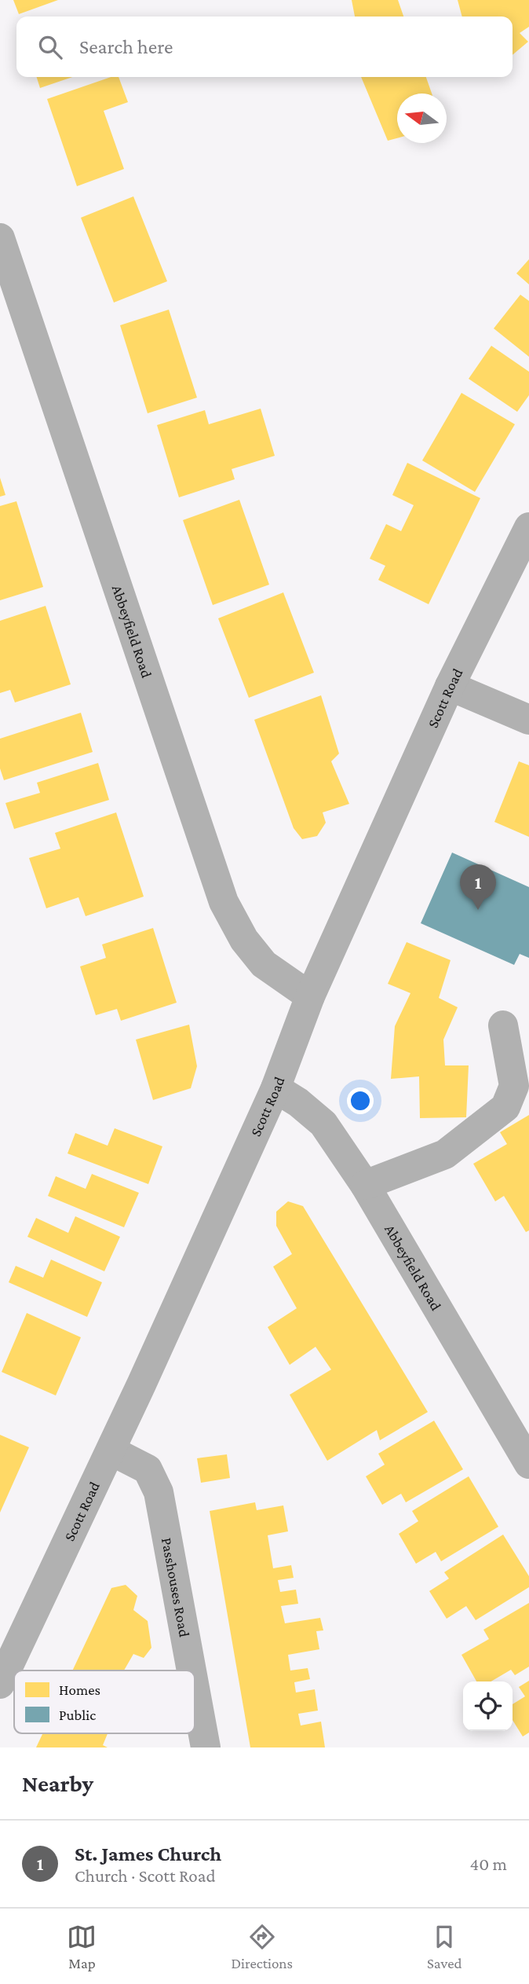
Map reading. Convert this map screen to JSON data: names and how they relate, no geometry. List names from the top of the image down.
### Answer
{
  "streets": {
    "street": ["Abbeyfield Road", "Scott Road", "Passhouses Road"]
  },
  "crossings": [
    ["Abbeyfield Road", "Scott Road"],
    ["Scott Road", "Passhouses Road"]
  ],
  "legend": ["Homes", "Public"],
  "north": "left",
  "page": {
    "search": "Search here",
    "pins": "1",
    "heading": "Nearby",
    "list": [
      {
        "mark": "1",
        "name": "St. James Church",
        "note": "Church · Scott Road",
        "value": "40 m"
      }
    ],
    "nav": ["Map", "Directions", "Saved"]
  }
}
